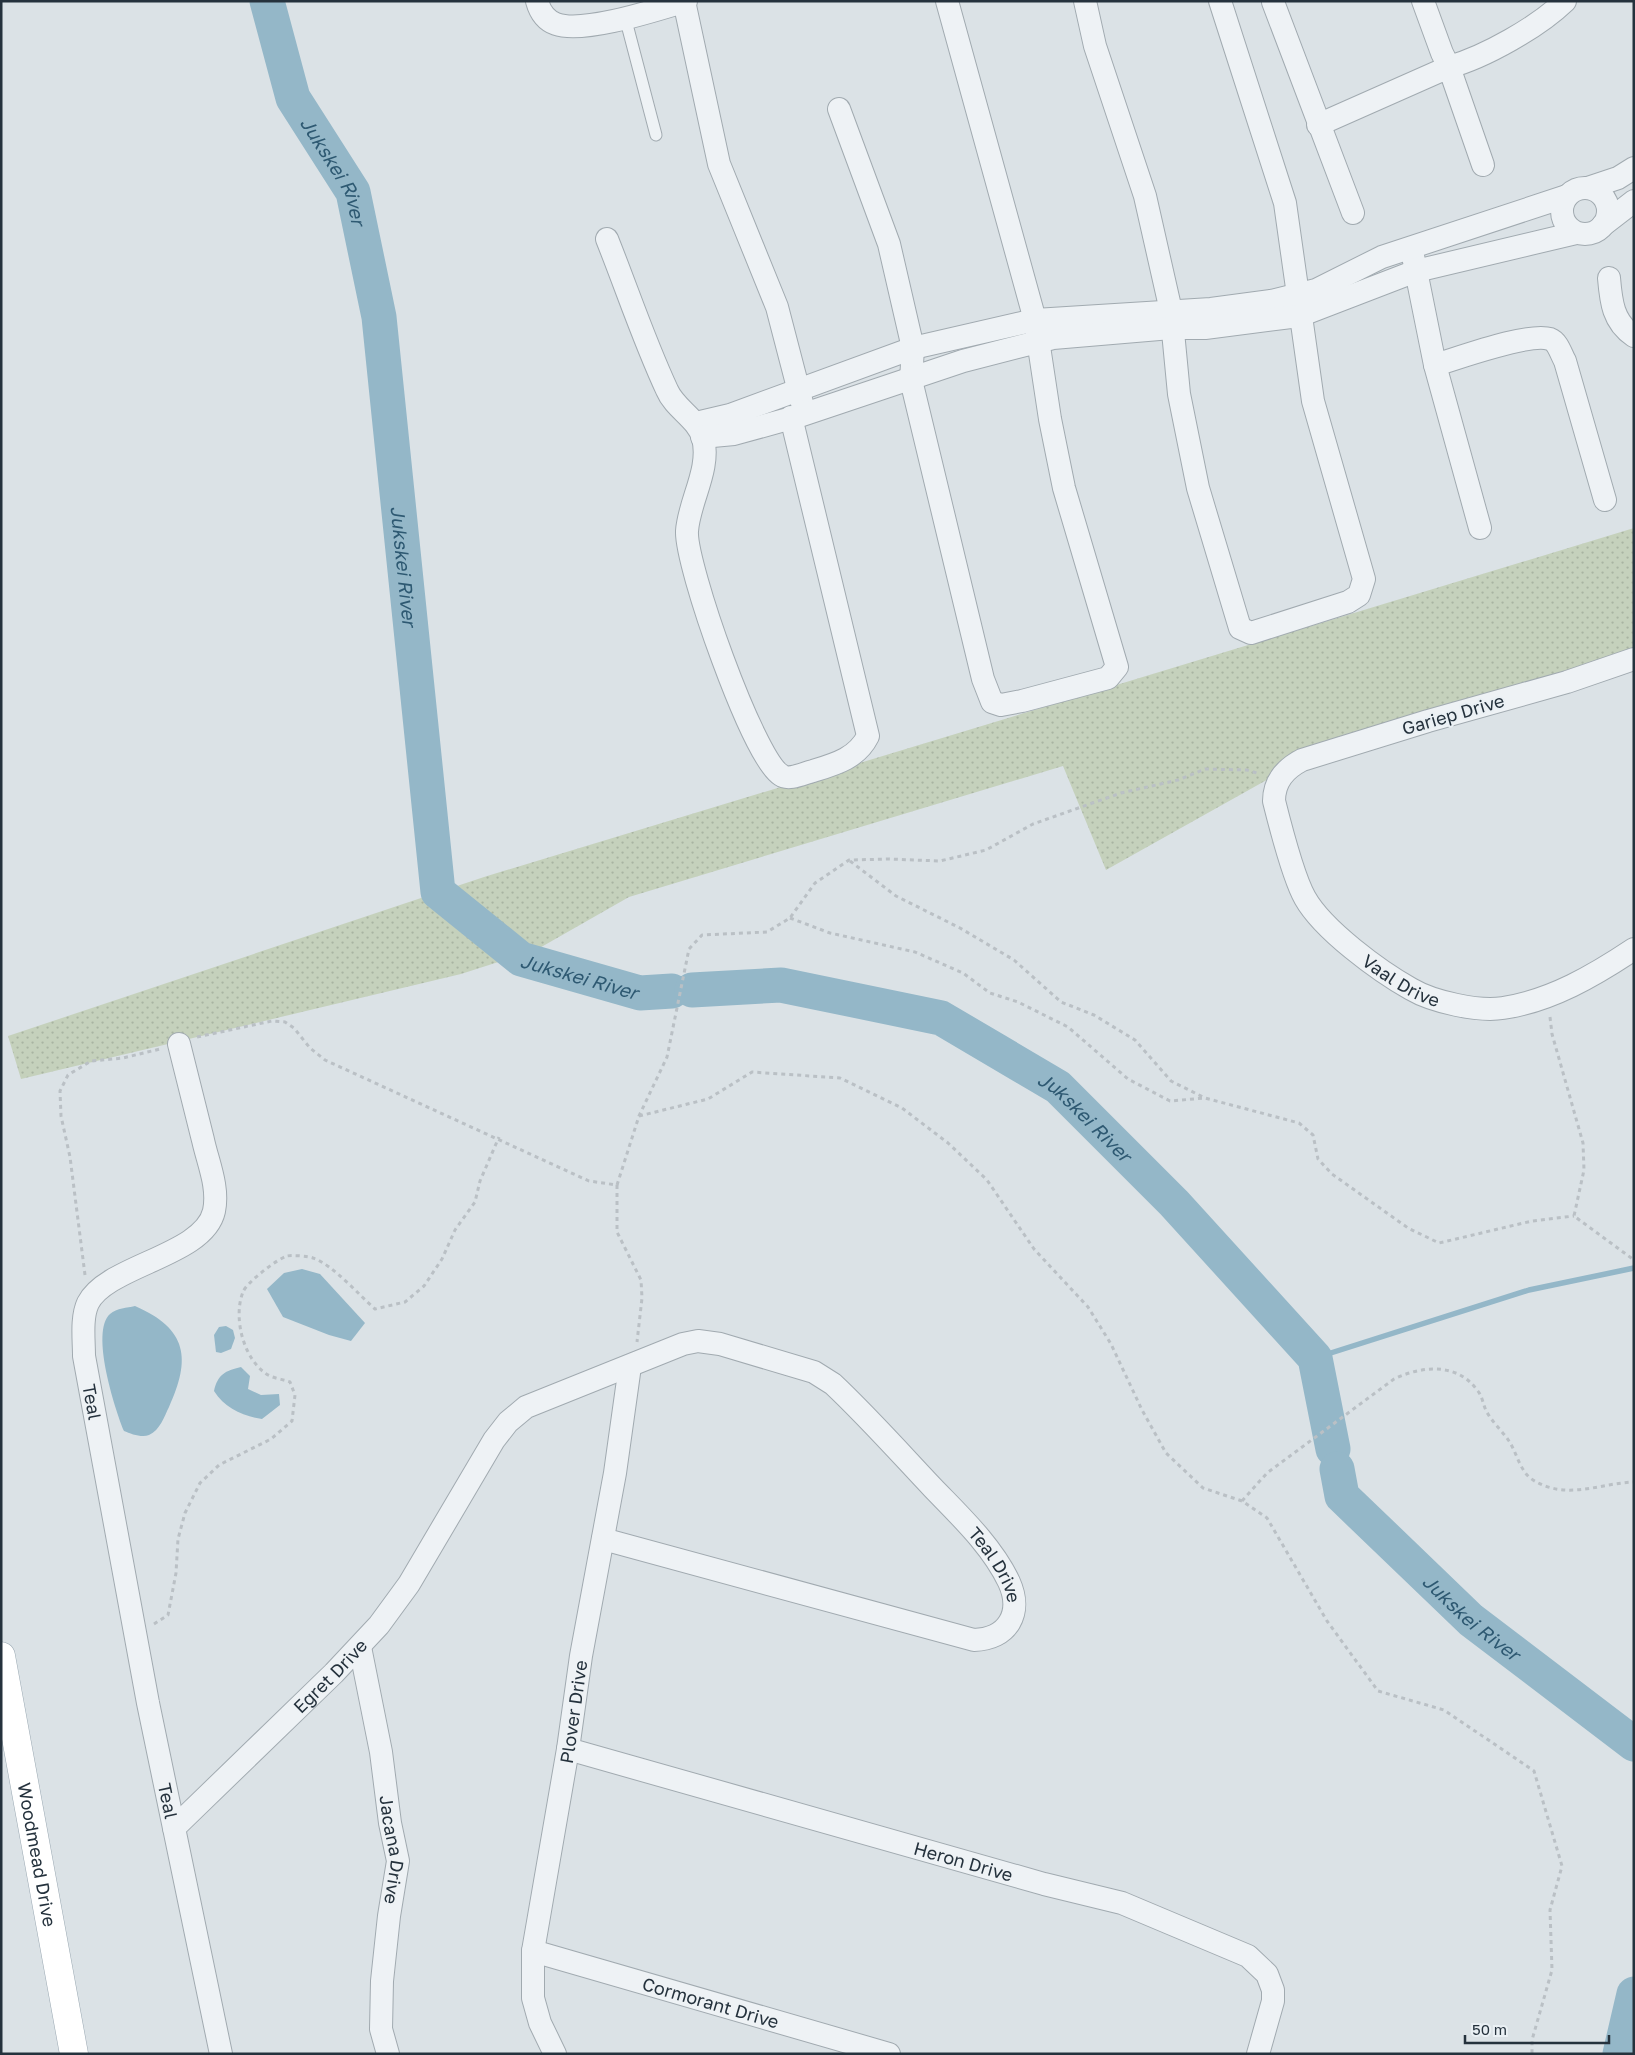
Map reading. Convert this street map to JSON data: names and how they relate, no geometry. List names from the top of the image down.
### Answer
{
  "streets": {
    "main road": ["Woodmead Drive"],
    "street": [
      "Gariep Drive",
      "Vaal Drive",
      "Teal",
      "Teal Drive",
      "Egret Drive",
      "Plover Drive",
      "Jacana Drive",
      "Heron Drive",
      "Cormorant Drive"
    ]
  },
  "crossings": [
    ["Gariep Drive", "Vaal Drive"],
    ["Teal", "Egret Drive"],
    ["Teal Drive", "Egret Drive"],
    ["Teal Drive", "Plover Drive"],
    ["Egret Drive", "Plover Drive"],
    ["Egret Drive", "Jacana Drive"],
    ["Plover Drive", "Heron Drive"],
    ["Plover Drive", "Cormorant Drive"]
  ],
  "water": ["Jukskei River"],
  "scale_bar": "50 m"
}
